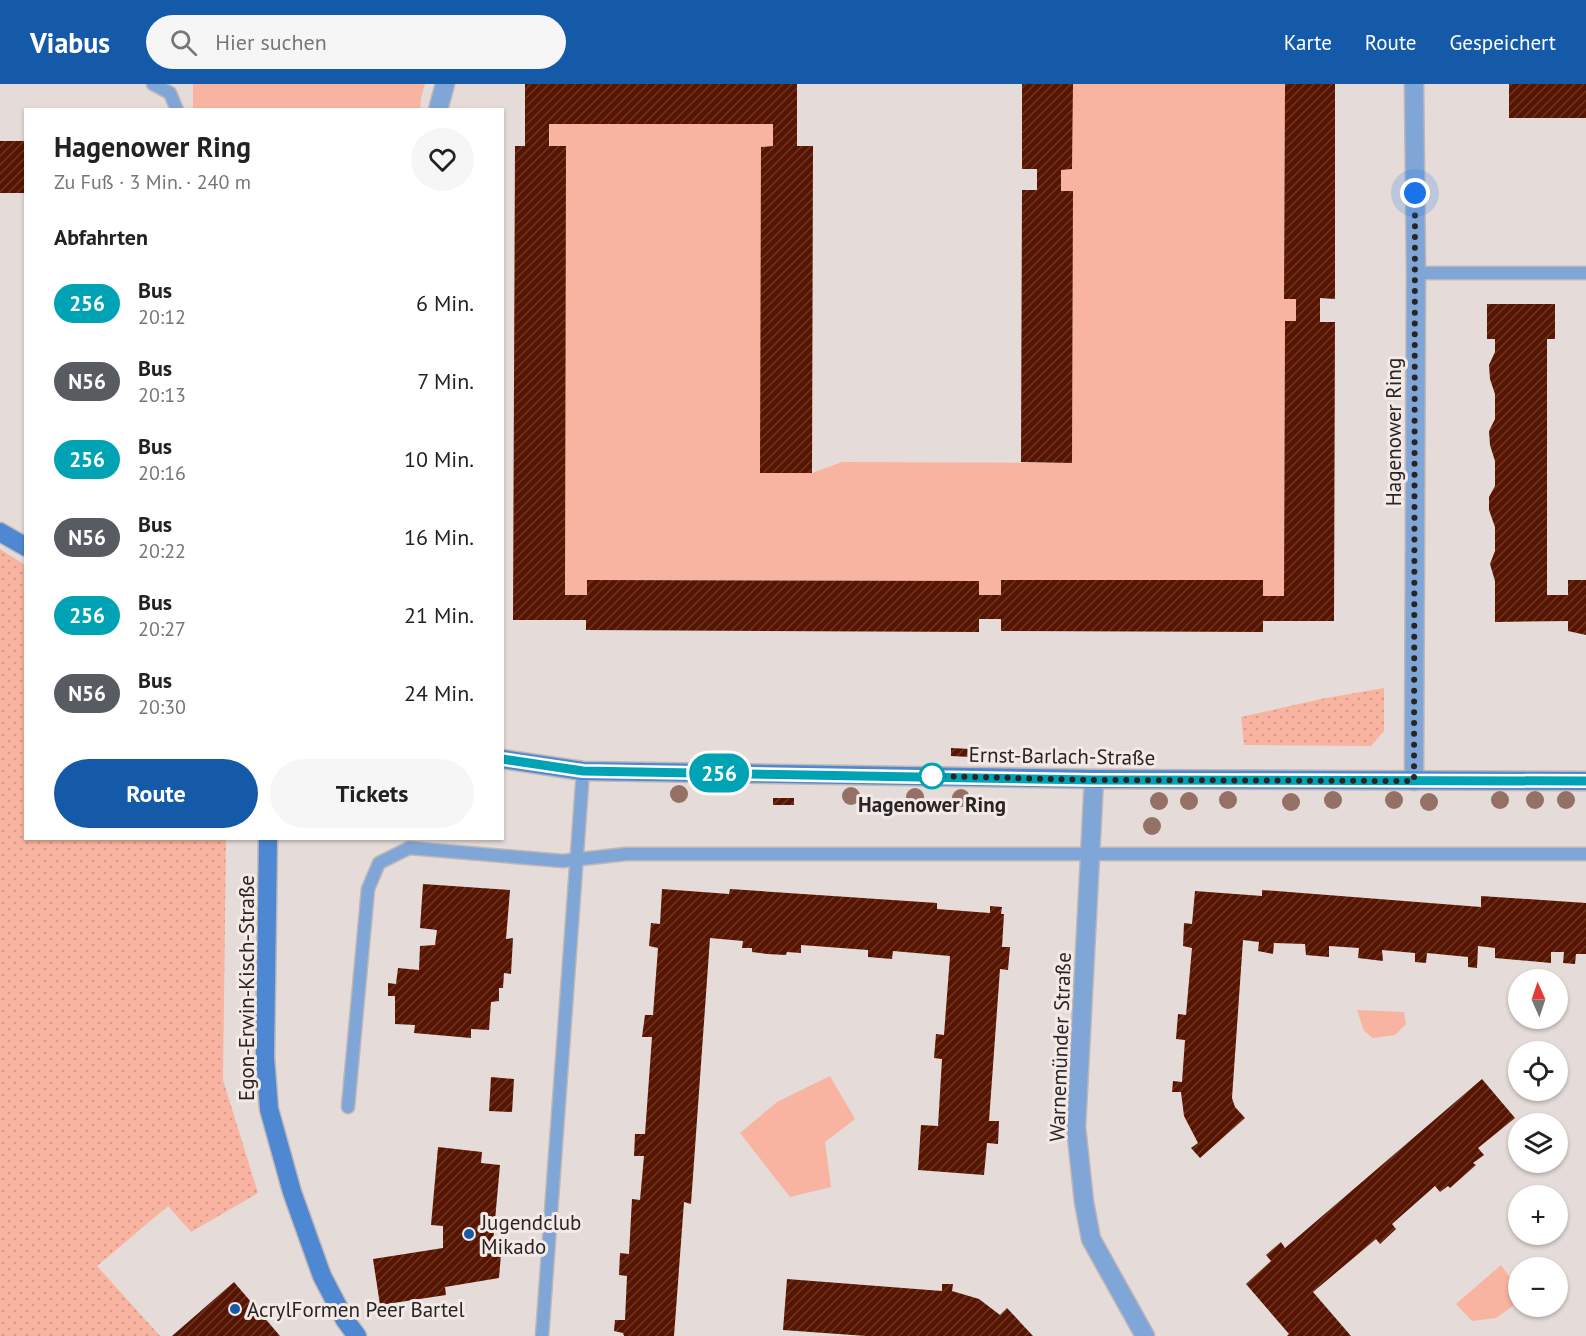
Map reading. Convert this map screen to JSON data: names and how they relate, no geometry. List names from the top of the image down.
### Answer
{
  "streets": {
    "main road": ["Ernst-Barlach-Straße", "Egon-Erwin-Kisch-Straße"],
    "street": ["Hagenower Ring", "Warnemünder Straße"]
  },
  "crossings": [
    ["Hagenower Ring", "Ernst-Barlach-Straße"],
    ["Ernst-Barlach-Straße", "Warnemünder Straße"]
  ],
  "places": ["Hagenower Ring", "Jugendclub Mikado", "AcrylFormen Peer Bartel"],
  "lines": ["bus line 256"],
  "north": "top",
  "page": {
    "header": "Viabus",
    "search": "Hier suchen",
    "nav": ["Karte", "Route", "Gespeichert"],
    "on_map": "256",
    "heading": [
      ["Hagenower Ring", "Zu Fuß · 3 Min. · 240 m"],
      "Abfahrten"
    ],
    "list": [
      {
        "mark": "256",
        "name": "Bus",
        "note": "20:12",
        "value": "6 Min."
      },
      {
        "mark": "N56",
        "name": "Bus",
        "note": "20:13",
        "value": "7 Min."
      },
      {
        "mark": "256",
        "name": "Bus",
        "note": "20:16",
        "value": "10 Min."
      },
      {
        "mark": "N56",
        "name": "Bus",
        "note": "20:22",
        "value": "16 Min."
      },
      {
        "mark": "256",
        "name": "Bus",
        "note": "20:27",
        "value": "21 Min."
      },
      {
        "mark": "N56",
        "name": "Bus",
        "note": "20:30",
        "value": "24 Min."
      }
    ],
    "buttons": ["Route", "Tickets"],
    "map_buttons": ["+", "−"]
  }
}
